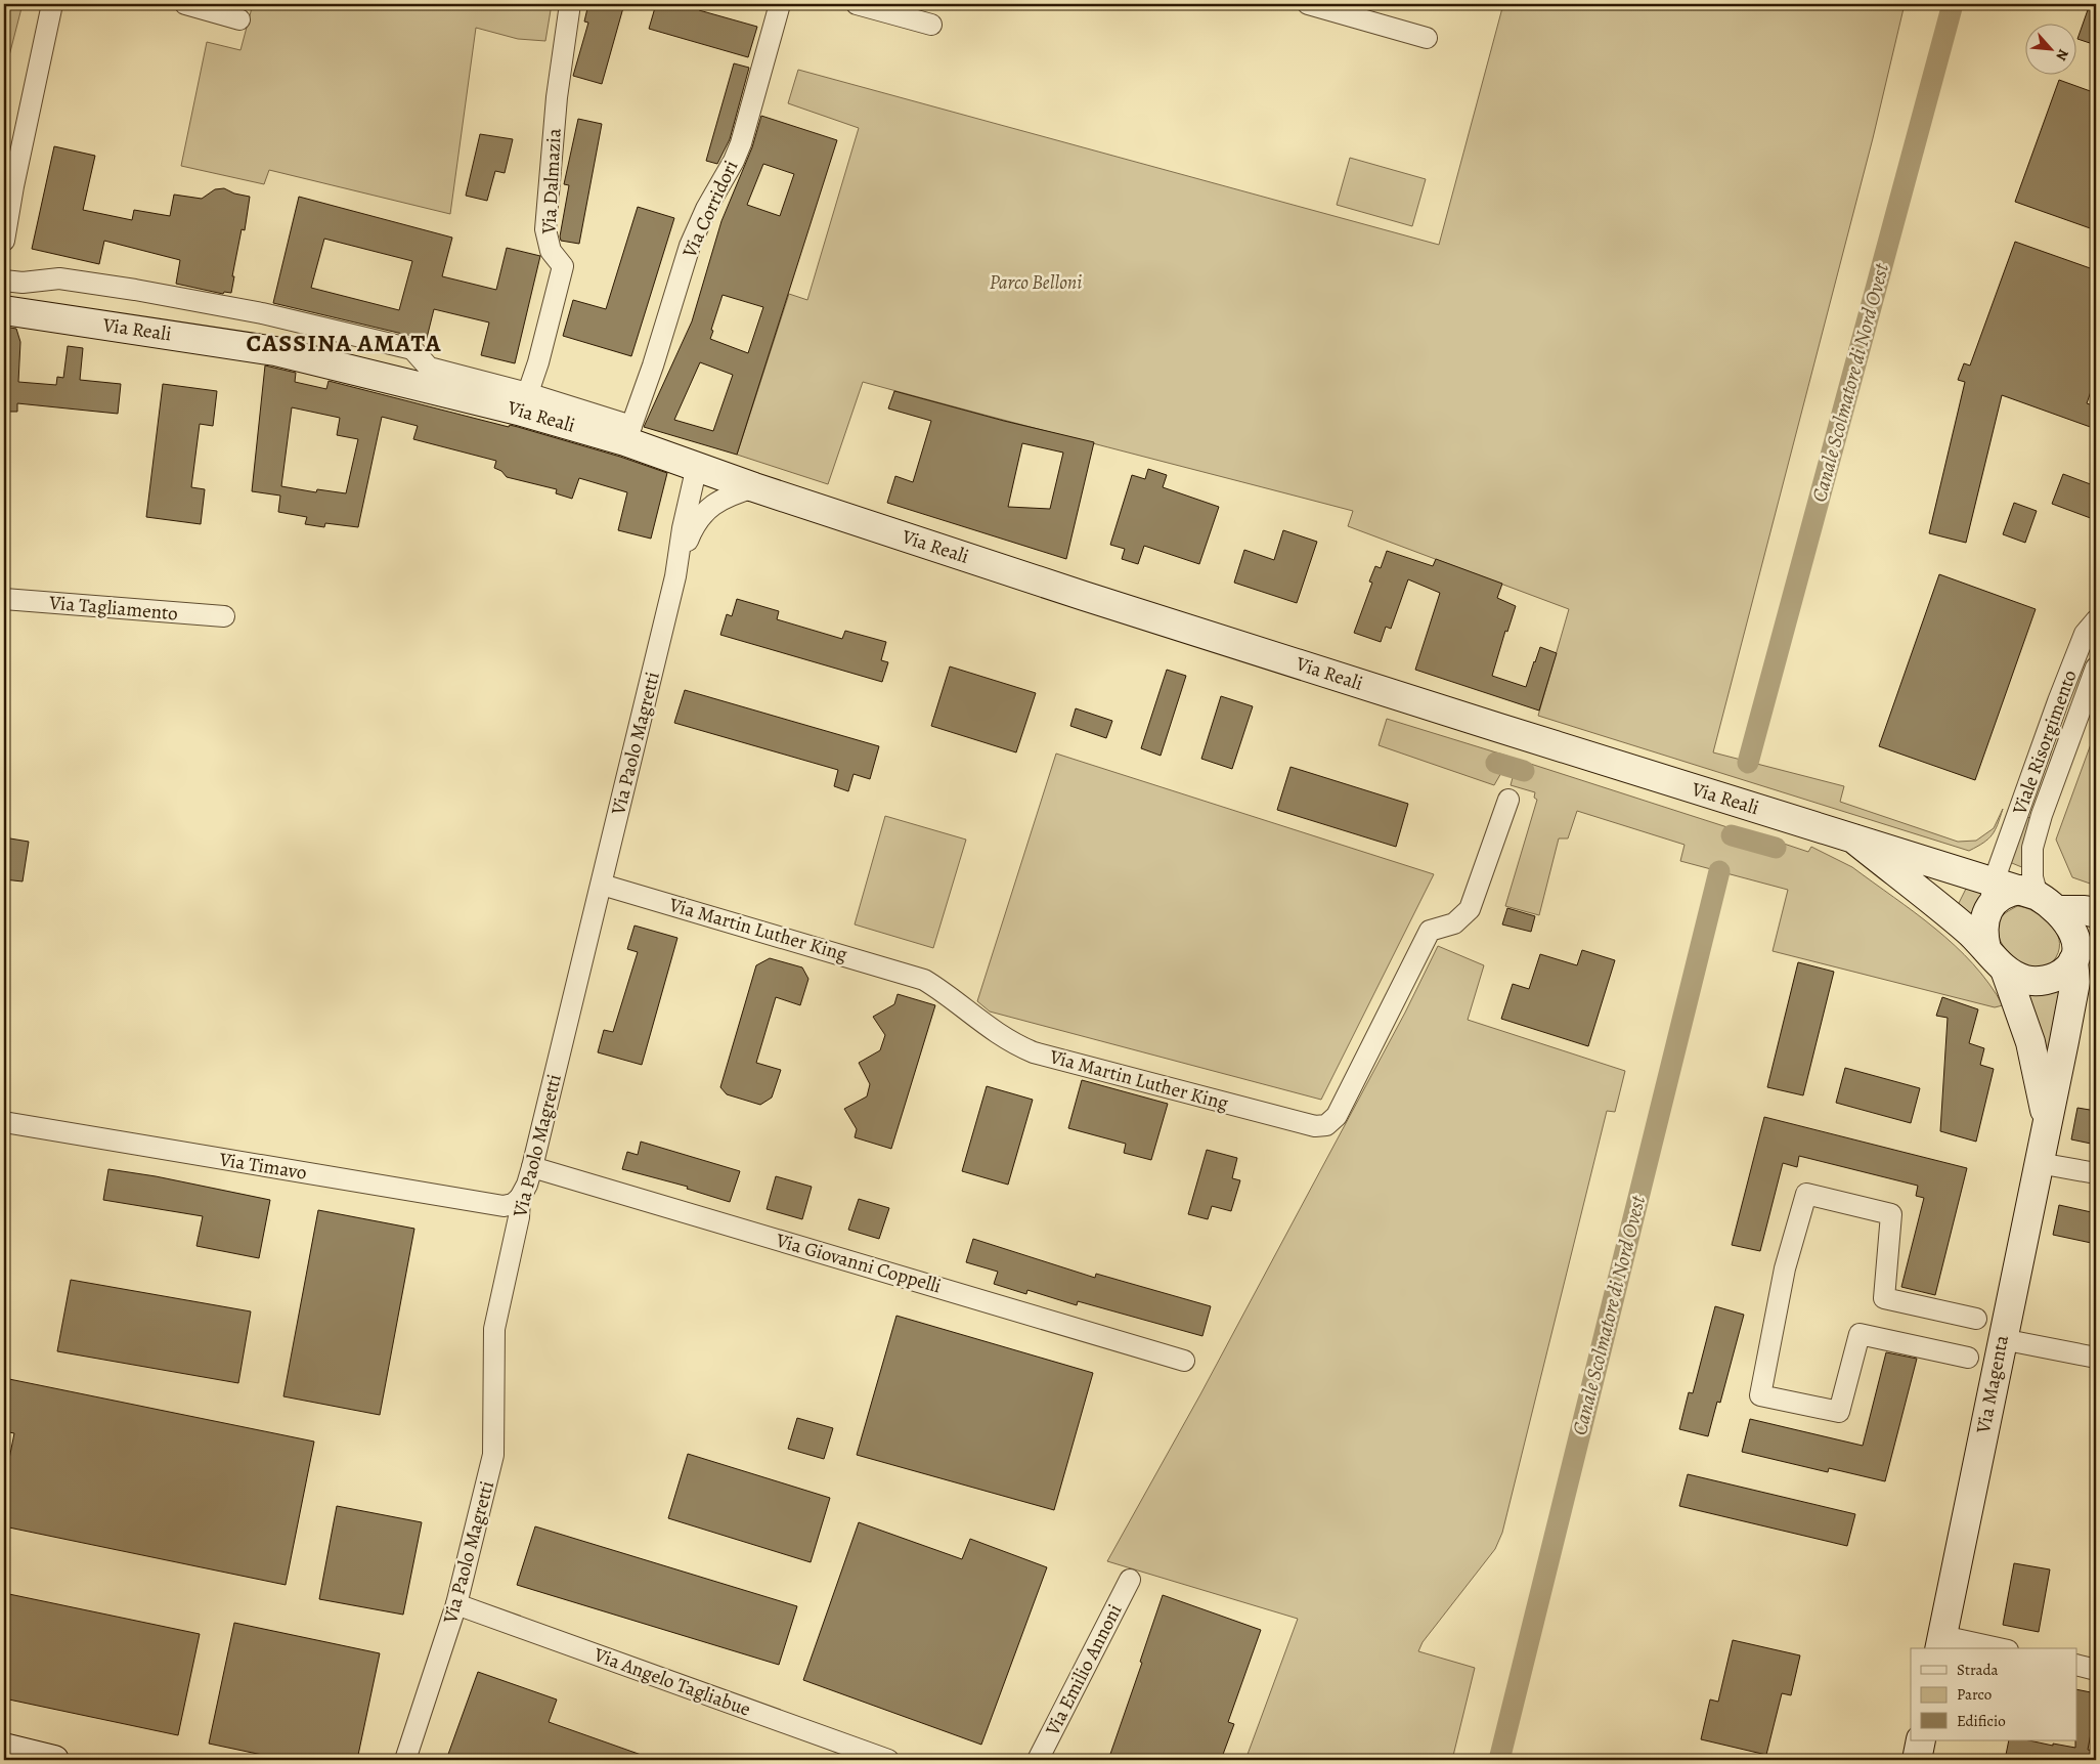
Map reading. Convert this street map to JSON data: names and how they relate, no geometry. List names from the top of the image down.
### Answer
{
  "streets": {
    "main road": ["Via Reali", "Via Magenta"],
    "street": [
      "Via Dalmazia",
      "Via Corridori",
      "Via Tagliamento",
      "Viale Risorgimento",
      "Via Paolo Magretti",
      "Via Martin Luther King",
      "Via Timavo",
      "Via Giovanni Coppelli",
      "Via Emilio Annoni",
      "Via Angelo Tagliabue"
    ]
  },
  "crossings": [
    ["Via Dalmazia", "Via Reali"],
    ["Via Corridori", "Via Reali"],
    ["Via Reali", "Viale Risorgimento"],
    ["Via Reali", "Via Paolo Magretti"],
    ["Via Reali", "Via Magenta"],
    ["Viale Risorgimento", "Via Magenta"],
    ["Via Paolo Magretti", "Via Martin Luther King"],
    ["Via Paolo Magretti", "Via Timavo"],
    ["Via Paolo Magretti", "Via Giovanni Coppelli"],
    ["Via Paolo Magretti", "Via Angelo Tagliabue"]
  ],
  "districts": ["CASSINA AMATA"],
  "water": ["Canale Scolmatore di Nord Ovest"],
  "parks": ["Parco Belloni"],
  "legend": ["Strada", "Parco", "Edificio"],
  "north": "bottom right"
}
